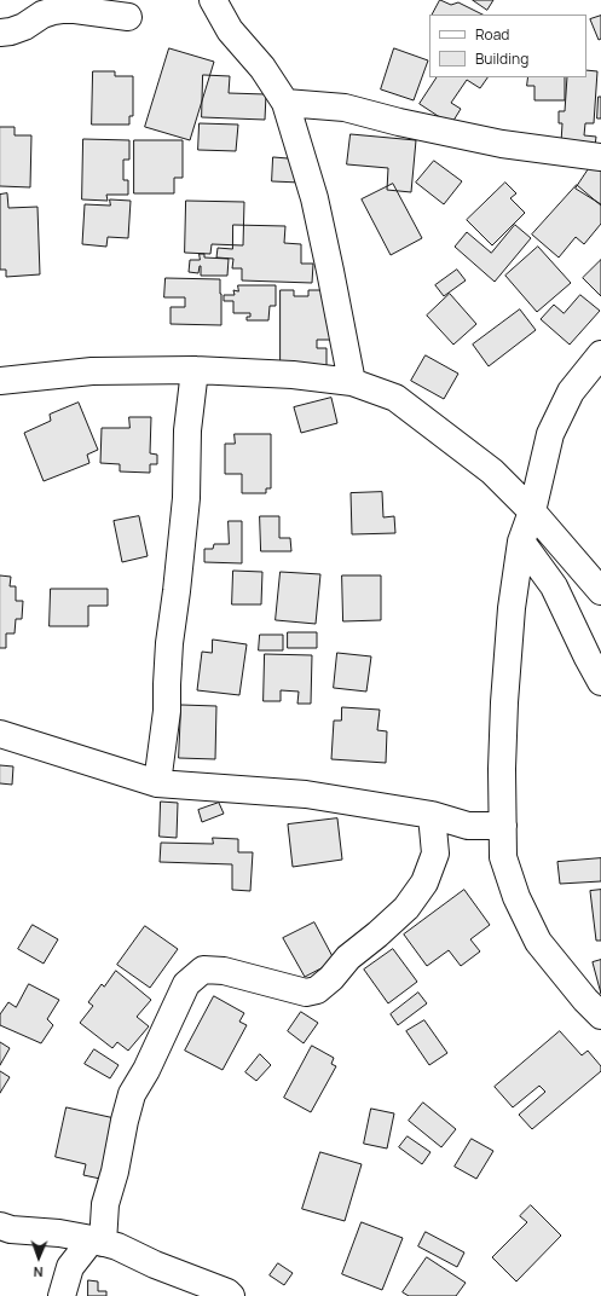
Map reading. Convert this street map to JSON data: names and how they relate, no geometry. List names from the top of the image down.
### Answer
{
  "legend": ["Road", "Building"],
  "north": "bottom"
}
